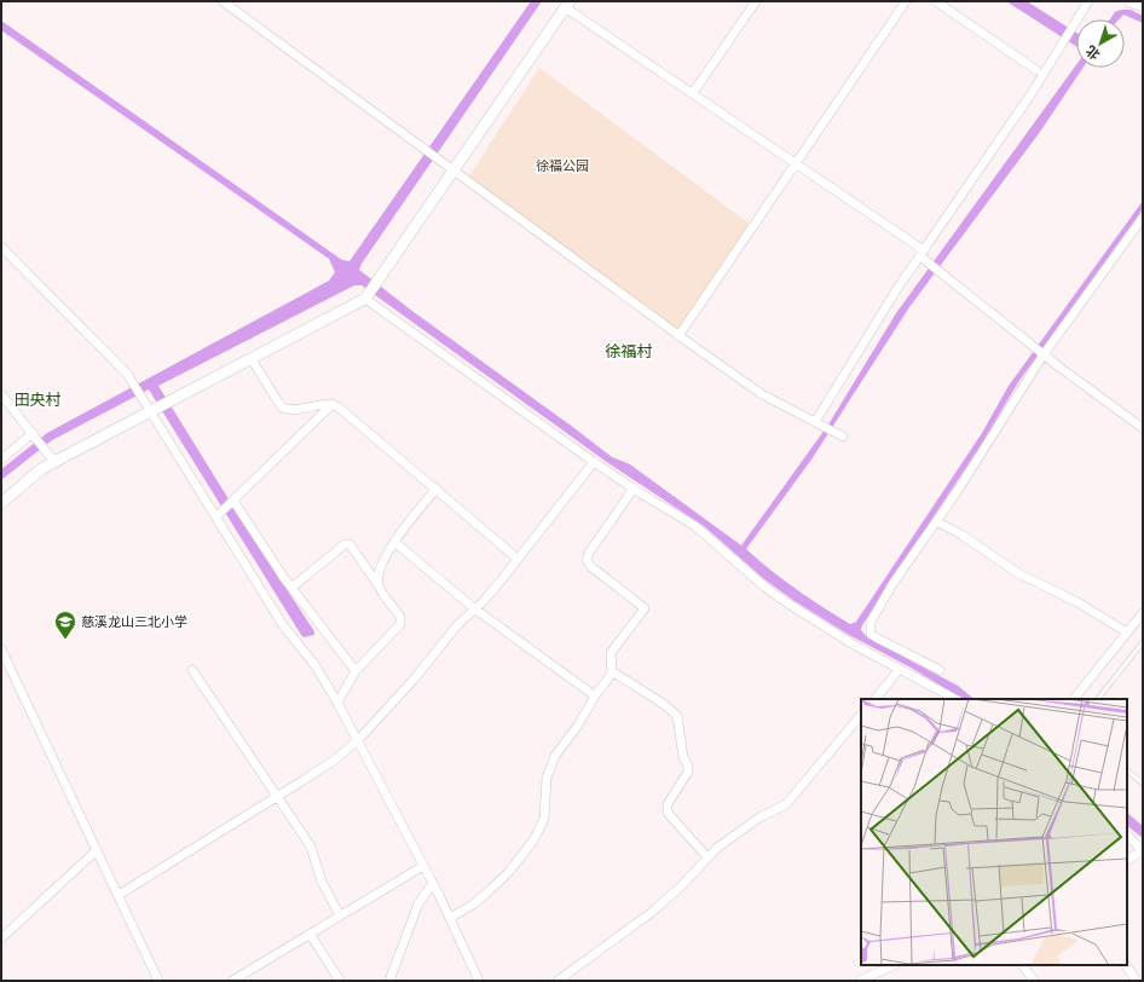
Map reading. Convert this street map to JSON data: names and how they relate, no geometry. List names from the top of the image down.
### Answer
{
  "districts": ["徐福村", "田央村"],
  "parks": ["徐福公园"],
  "places": {
    "school or university": ["慈溪龙山三北小学"]
  },
  "north": "bottom left"
}
